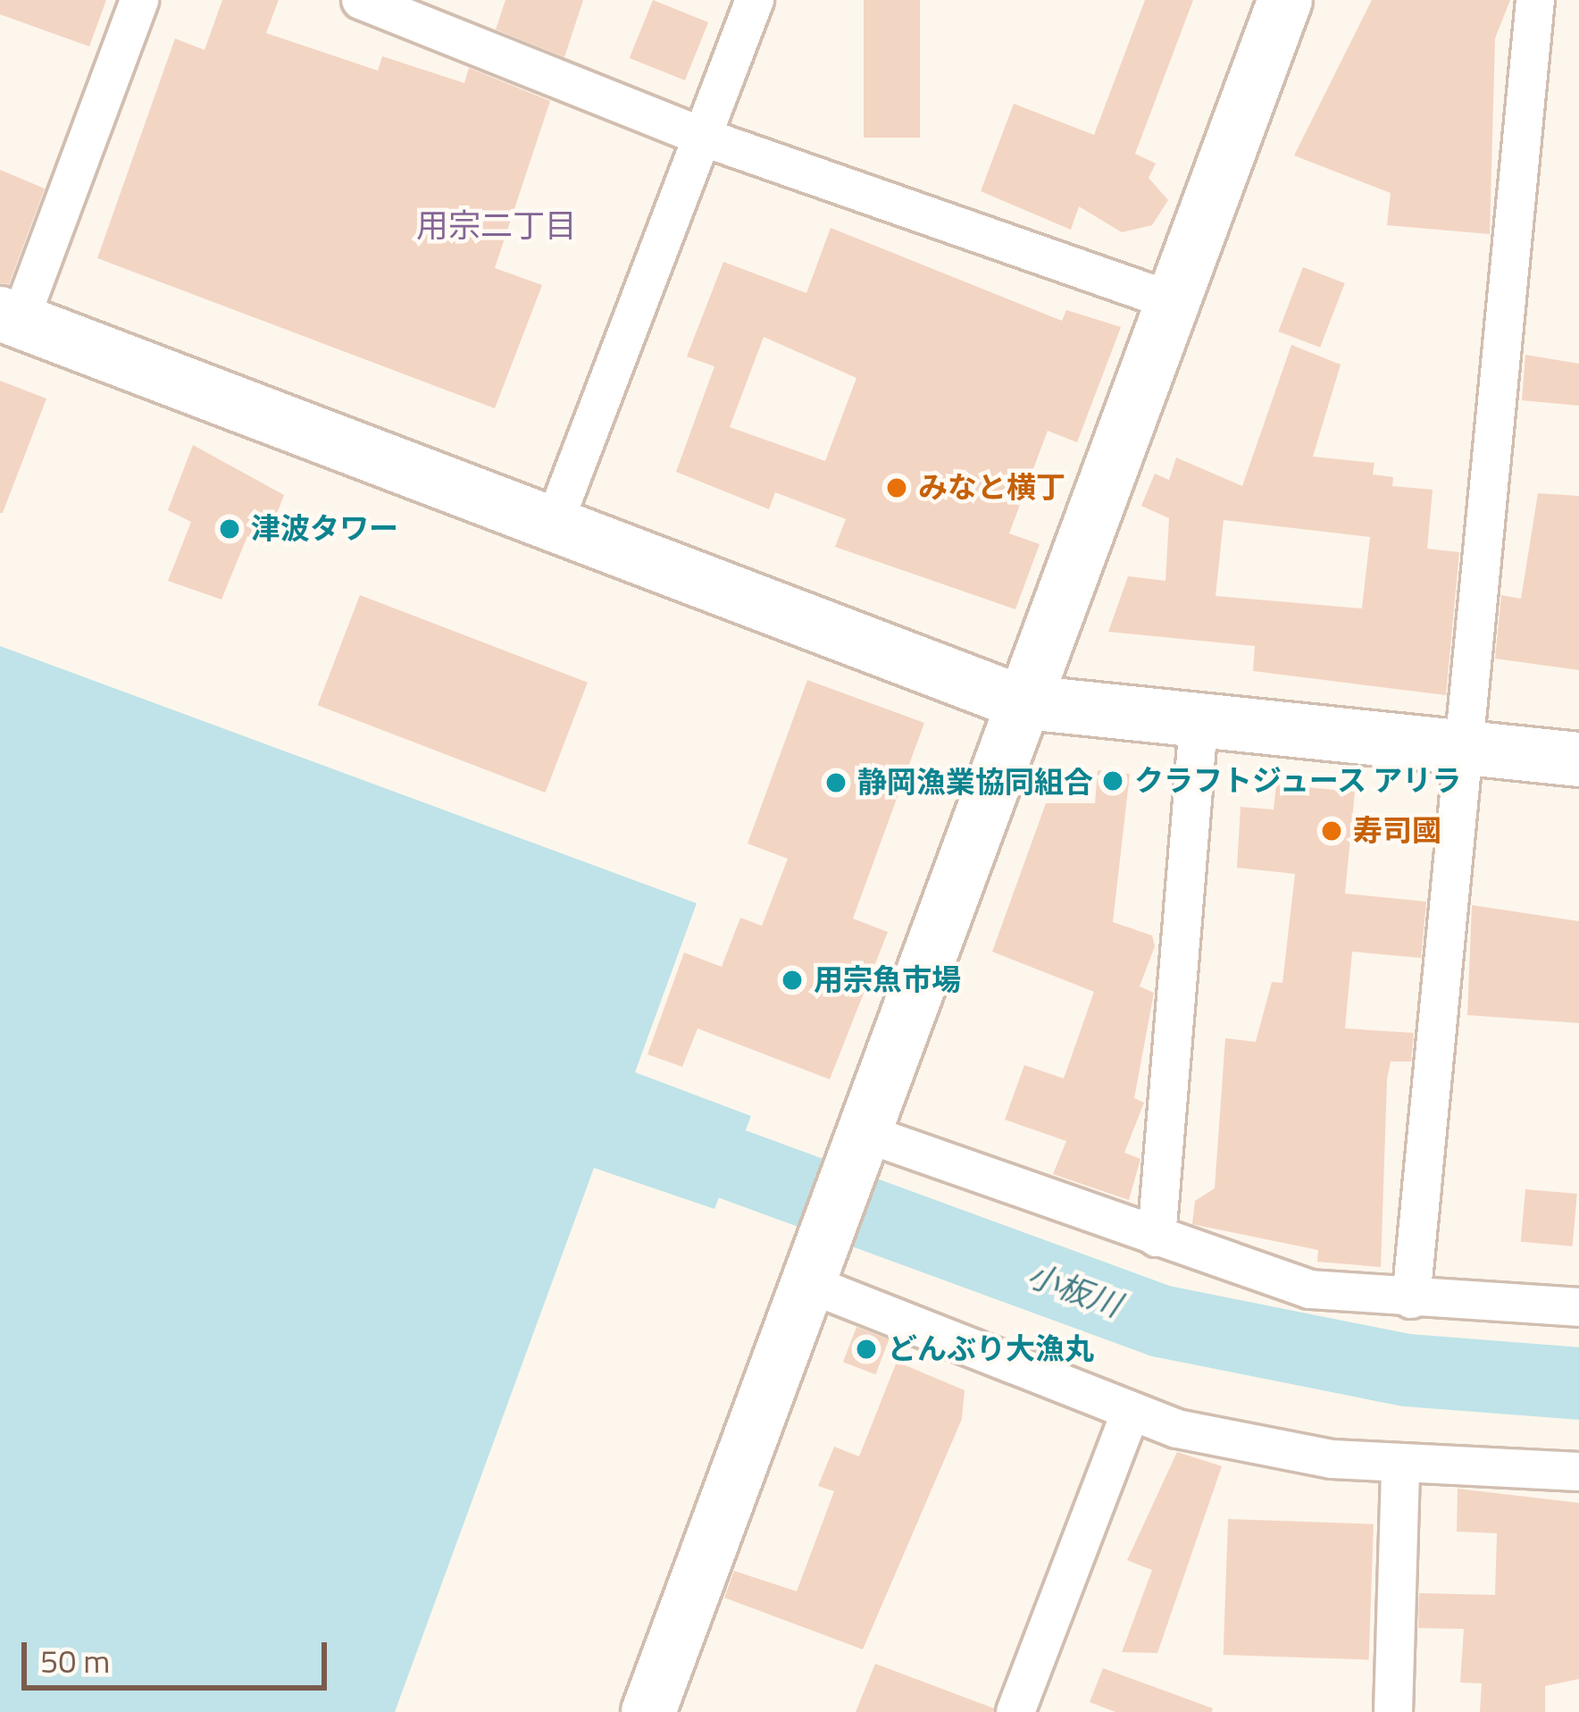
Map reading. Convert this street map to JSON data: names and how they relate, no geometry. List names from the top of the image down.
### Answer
{
  "districts": ["用宗二丁目"],
  "water": ["小板川"],
  "places": [
    "みなと横丁",
    "津波タワー",
    "クラフトジュース アリラ",
    "静岡漁業協同組合",
    "寿司國",
    "用宗魚市場",
    "どんぶり大漁丸"
  ],
  "scale_bar": "50 m"
}
